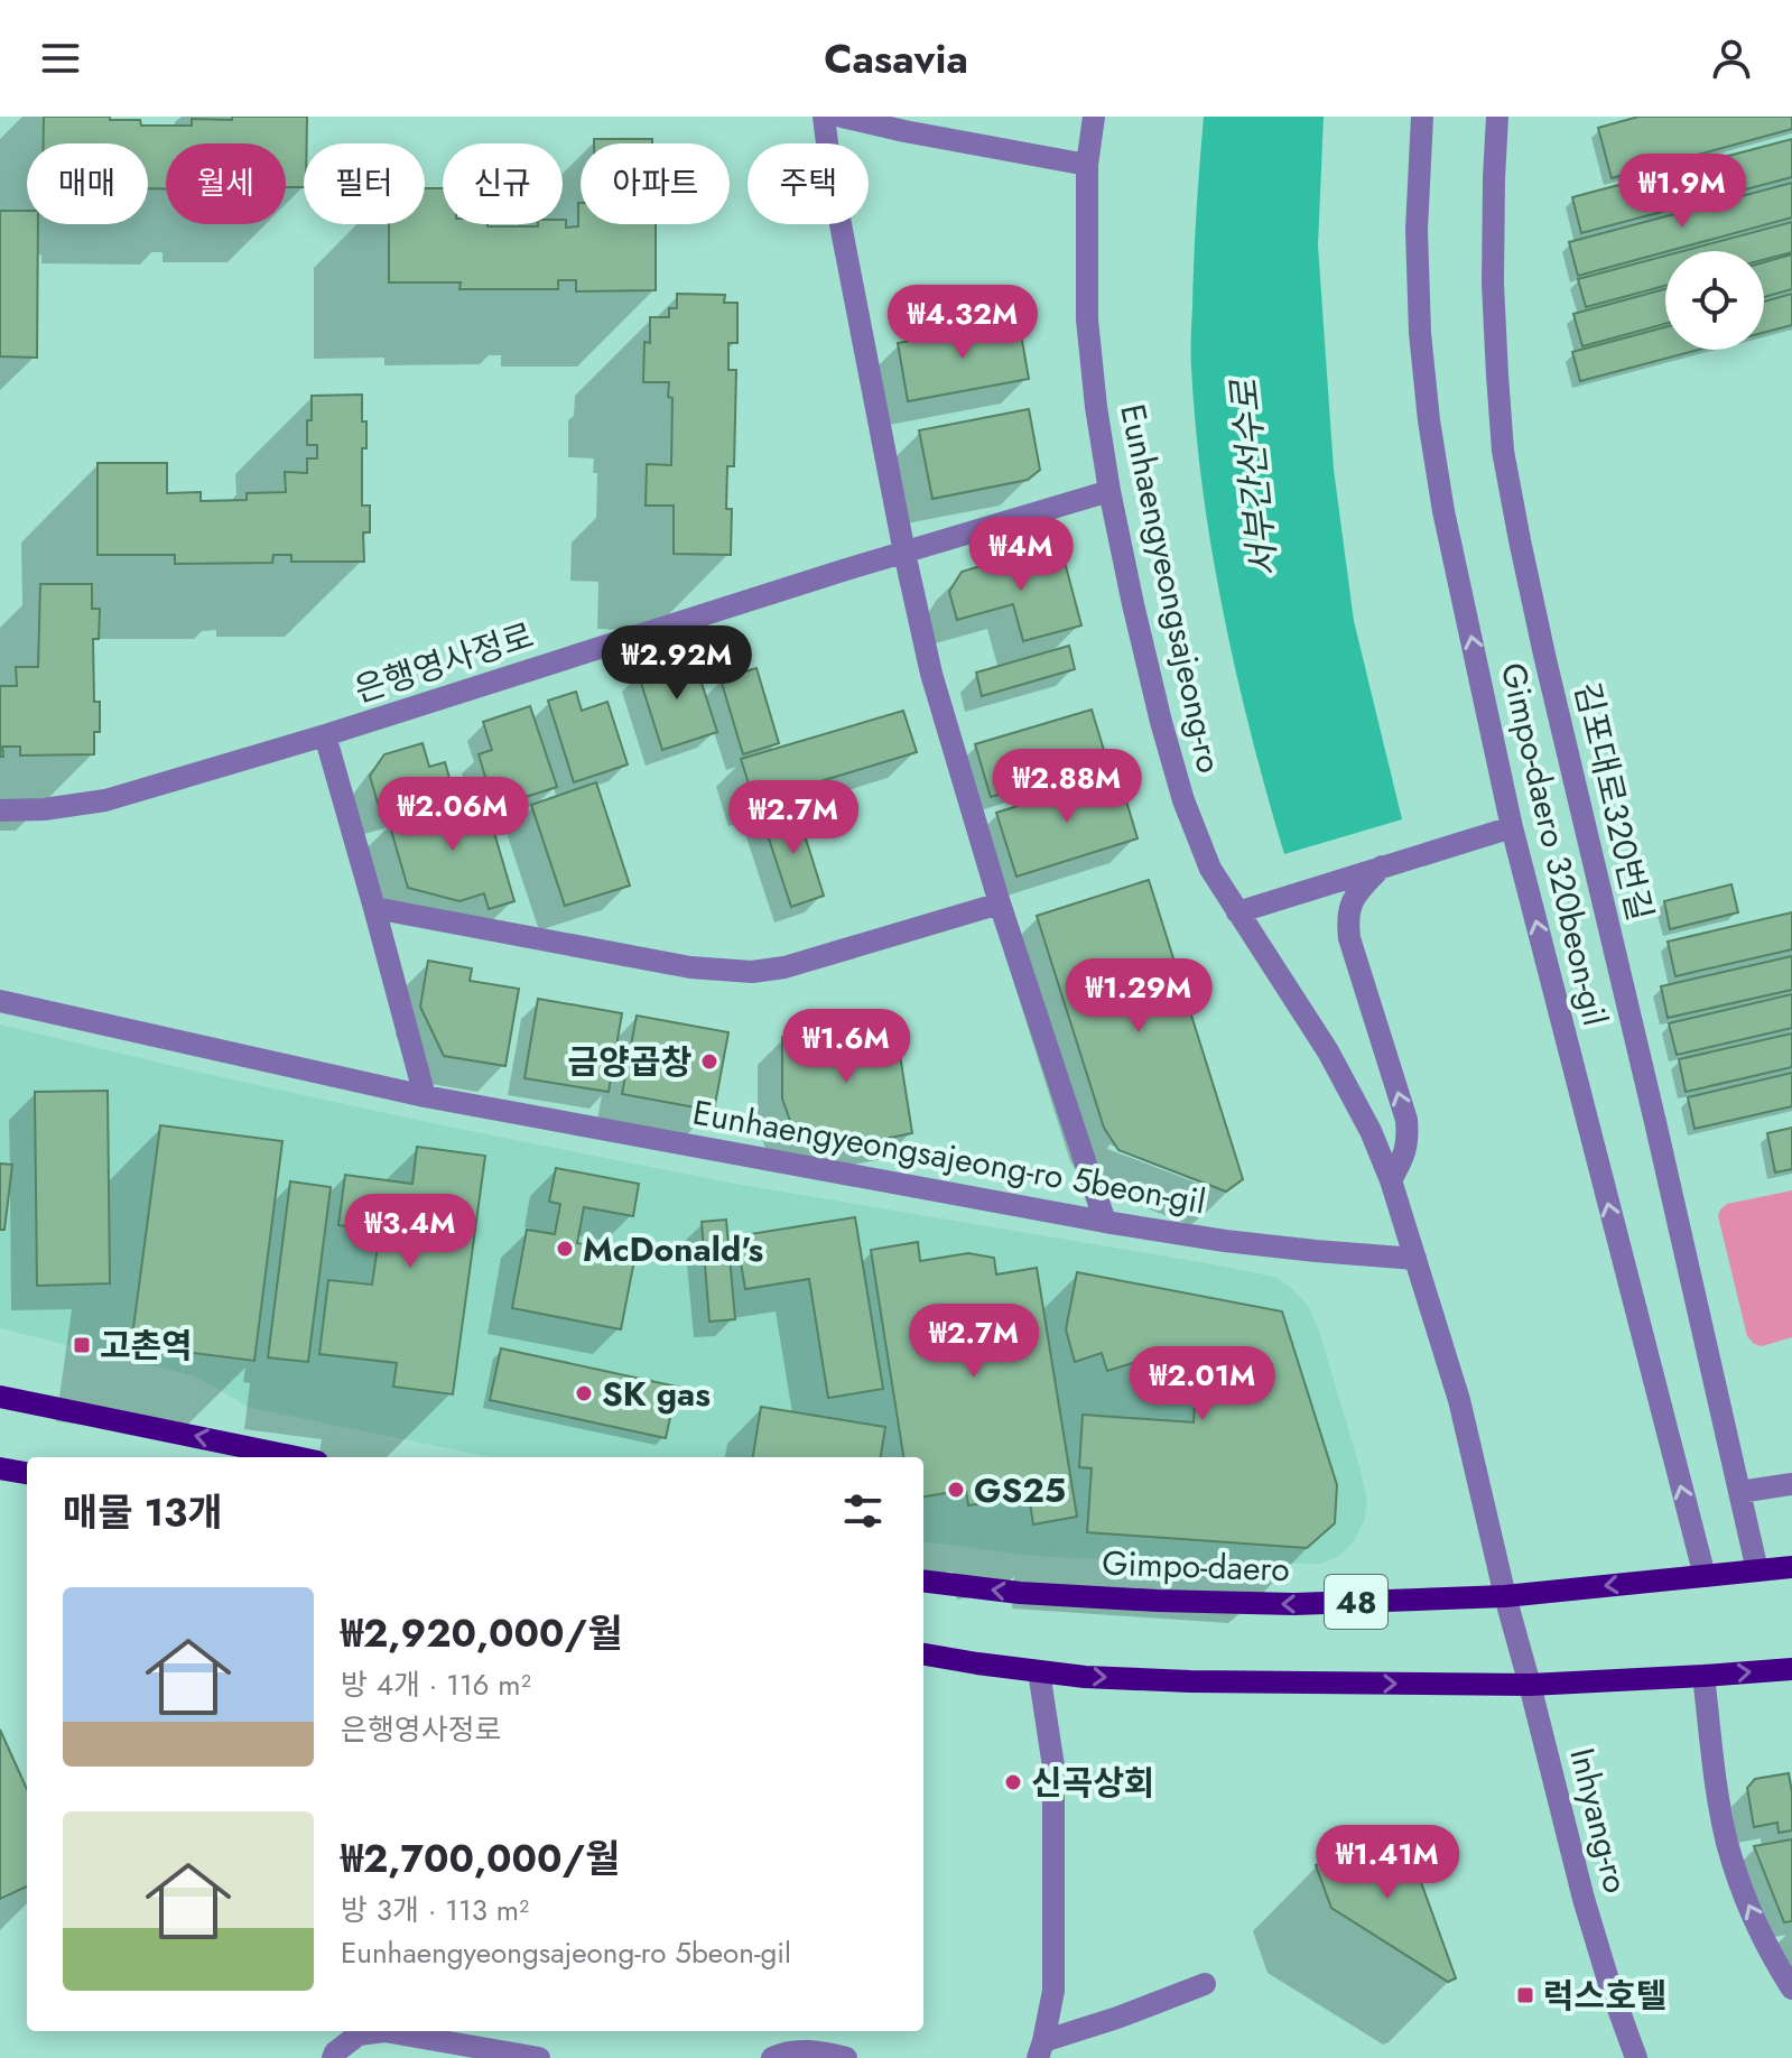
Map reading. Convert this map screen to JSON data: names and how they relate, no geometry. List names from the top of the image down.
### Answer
{
  "streets": {
    "main road": ["Gimpo-daero", "48"],
    "street": [
      "Eunhaengyeongsajeong-ro",
      "은행영사정로",
      "김포대로320번길",
      "Gimpo-daero 320beon-gil",
      "Eunhaengyeongsajeong-ro 5beon-gil",
      "Inhyang-ro"
    ]
  },
  "crossings": [
    ["Eunhaengyeongsajeong-ro", "은행영사정로"],
    ["Eunhaengyeongsajeong-ro", "Eunhaengyeongsajeong-ro 5beon-gil"],
    ["Eunhaengyeongsajeong-ro", "Gimpo-daero"],
    ["Eunhaengyeongsajeong-ro", "Inhyang-ro"],
    ["김포대로320번길", "Gimpo-daero"],
    ["Gimpo-daero 320beon-gil", "Gimpo-daero"],
    ["Gimpo-daero", "Inhyang-ro"]
  ],
  "one_way": ["Gimpo-daero 320beon-gil"],
  "water": ["서부간선수로"],
  "places": {
    "other": [
      "금양곱창",
      "McDonald's",
      "SK gas",
      "GS25",
      "신곡상회"
    ],
    "transit": ["고촌역", "럭스호텔"]
  },
  "page": {
    "header": "Casavia",
    "chip": [
      "매매",
      "월세",
      "필터",
      "신규",
      "아파트",
      "주택"
    ],
    "price": [
      "₩1.9M",
      "₩4.32M",
      "₩4M",
      "₩2.92M",
      "₩2.88M",
      "₩2.06M",
      "₩2.7M",
      "₩1.29M",
      "₩1.6M",
      "₩3.4M",
      "₩2.7M",
      "₩2.01M",
      "₩1.41M"
    ],
    "heading": "매물 13개",
    "list": [
      {
        "name": "₩2,920,000/월",
        "note": "방 4개 · 116 m² · 은행영사정로"
      },
      {
        "name": "₩2,700,000/월",
        "note": "방 3개 · 113 m² · Eunhaengyeongsajeong-ro 5beon-gil"
      }
    ]
  }
}
